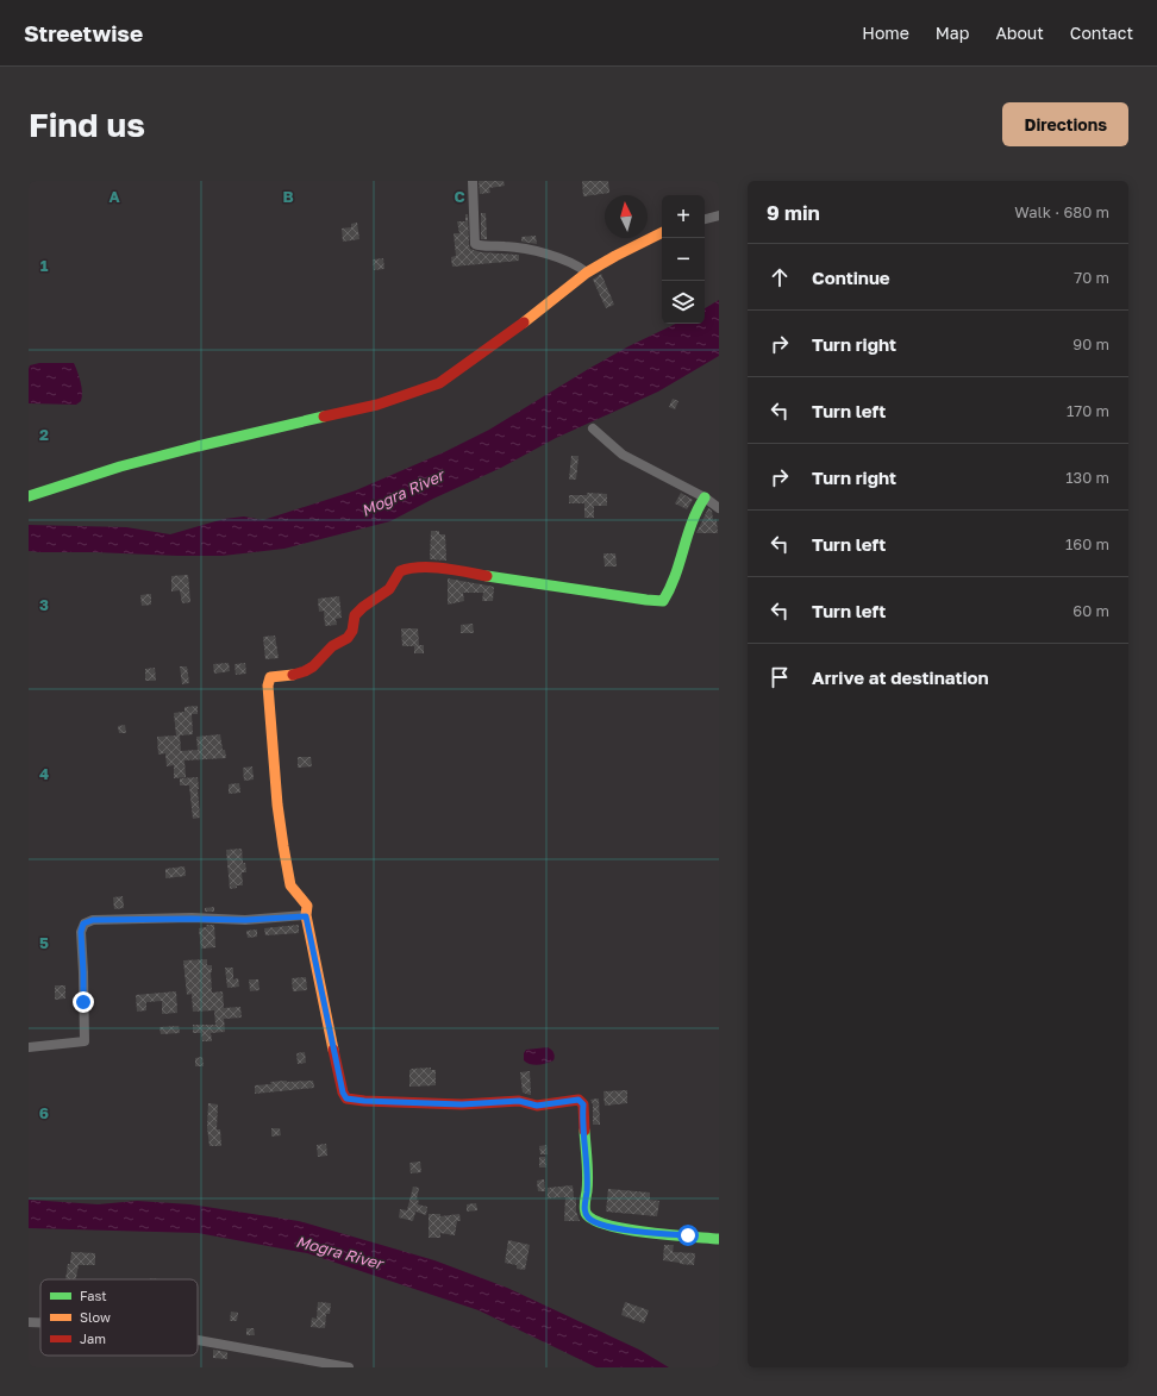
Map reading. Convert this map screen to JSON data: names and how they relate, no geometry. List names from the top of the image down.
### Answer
{
  "water": ["Mogra River"],
  "legend": ["Fast", "Slow", "Jam"],
  "north": "top",
  "page": {
    "header": "Streetwise",
    "nav": [
      "Home",
      "Map",
      "About",
      "Contact"
    ],
    "buttons": "Directions",
    "title": "Find us",
    "heading": ["9 min", "Walk · 680 m"],
    "map_buttons": ["+", "−"],
    "list": [
      ["Continue", "70 m"],
      ["Turn right", "90 m"],
      ["Turn left", "170 m"],
      ["Turn right", "130 m"],
      ["Turn left", "160 m"],
      ["Turn left", "60 m"],
      "Arrive at destination"
    ]
  },
  "grid": {
    "columns": ["A", "B", "C"],
    "rows": [
      "1",
      "2",
      "3",
      "4",
      "5",
      "6"
    ]
  }
}
